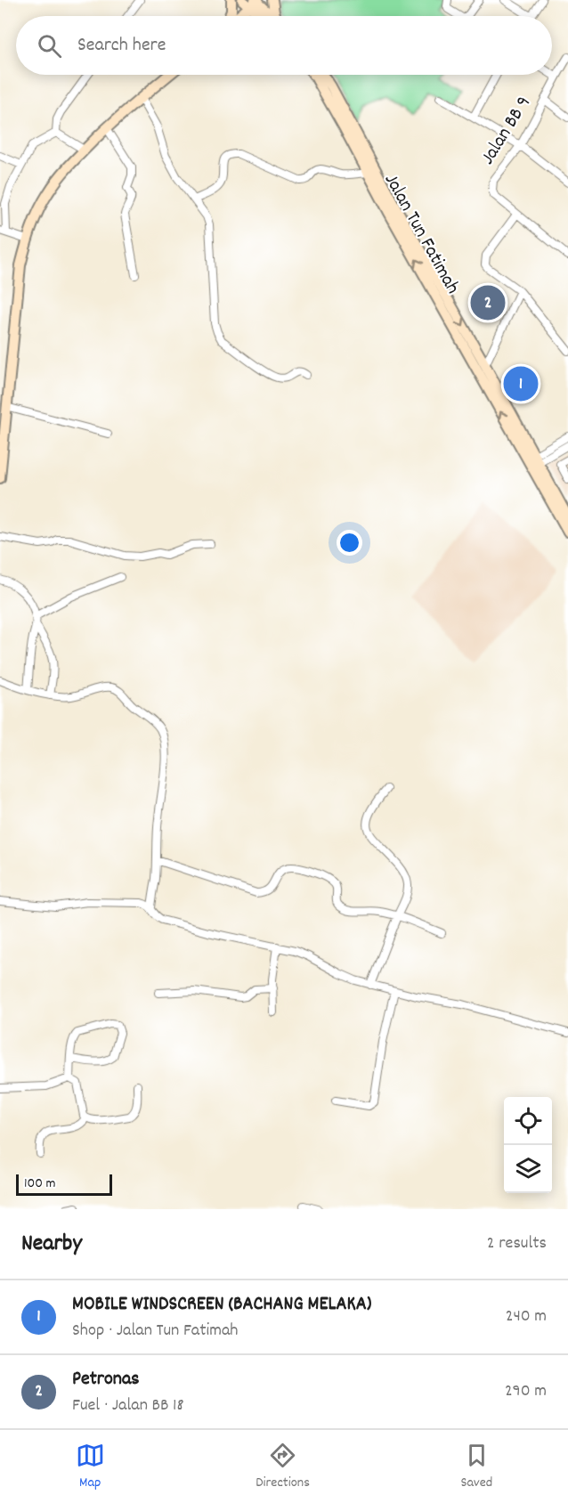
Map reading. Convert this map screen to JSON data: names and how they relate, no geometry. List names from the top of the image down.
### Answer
{
  "streets": {
    "main road": ["Jalan Tun Fatimah"],
    "street": ["Jalan BB 9"]
  },
  "scale_bar": "100 m",
  "page": {
    "search": "Search here",
    "pins": ["2", "1"],
    "scale": "100 m",
    "heading": ["Nearby", "2 results"],
    "list": [
      {
        "mark": "1",
        "name": "MOBILE WINDSCREEN (BACHANG MELAKA)",
        "note": "Shop · Jalan Tun Fatimah",
        "value": "240 m"
      },
      {
        "mark": "2",
        "name": "Petronas",
        "note": "Fuel · Jalan BB 18",
        "value": "290 m"
      }
    ],
    "nav": ["Map", "Directions", "Saved"]
  }
}
